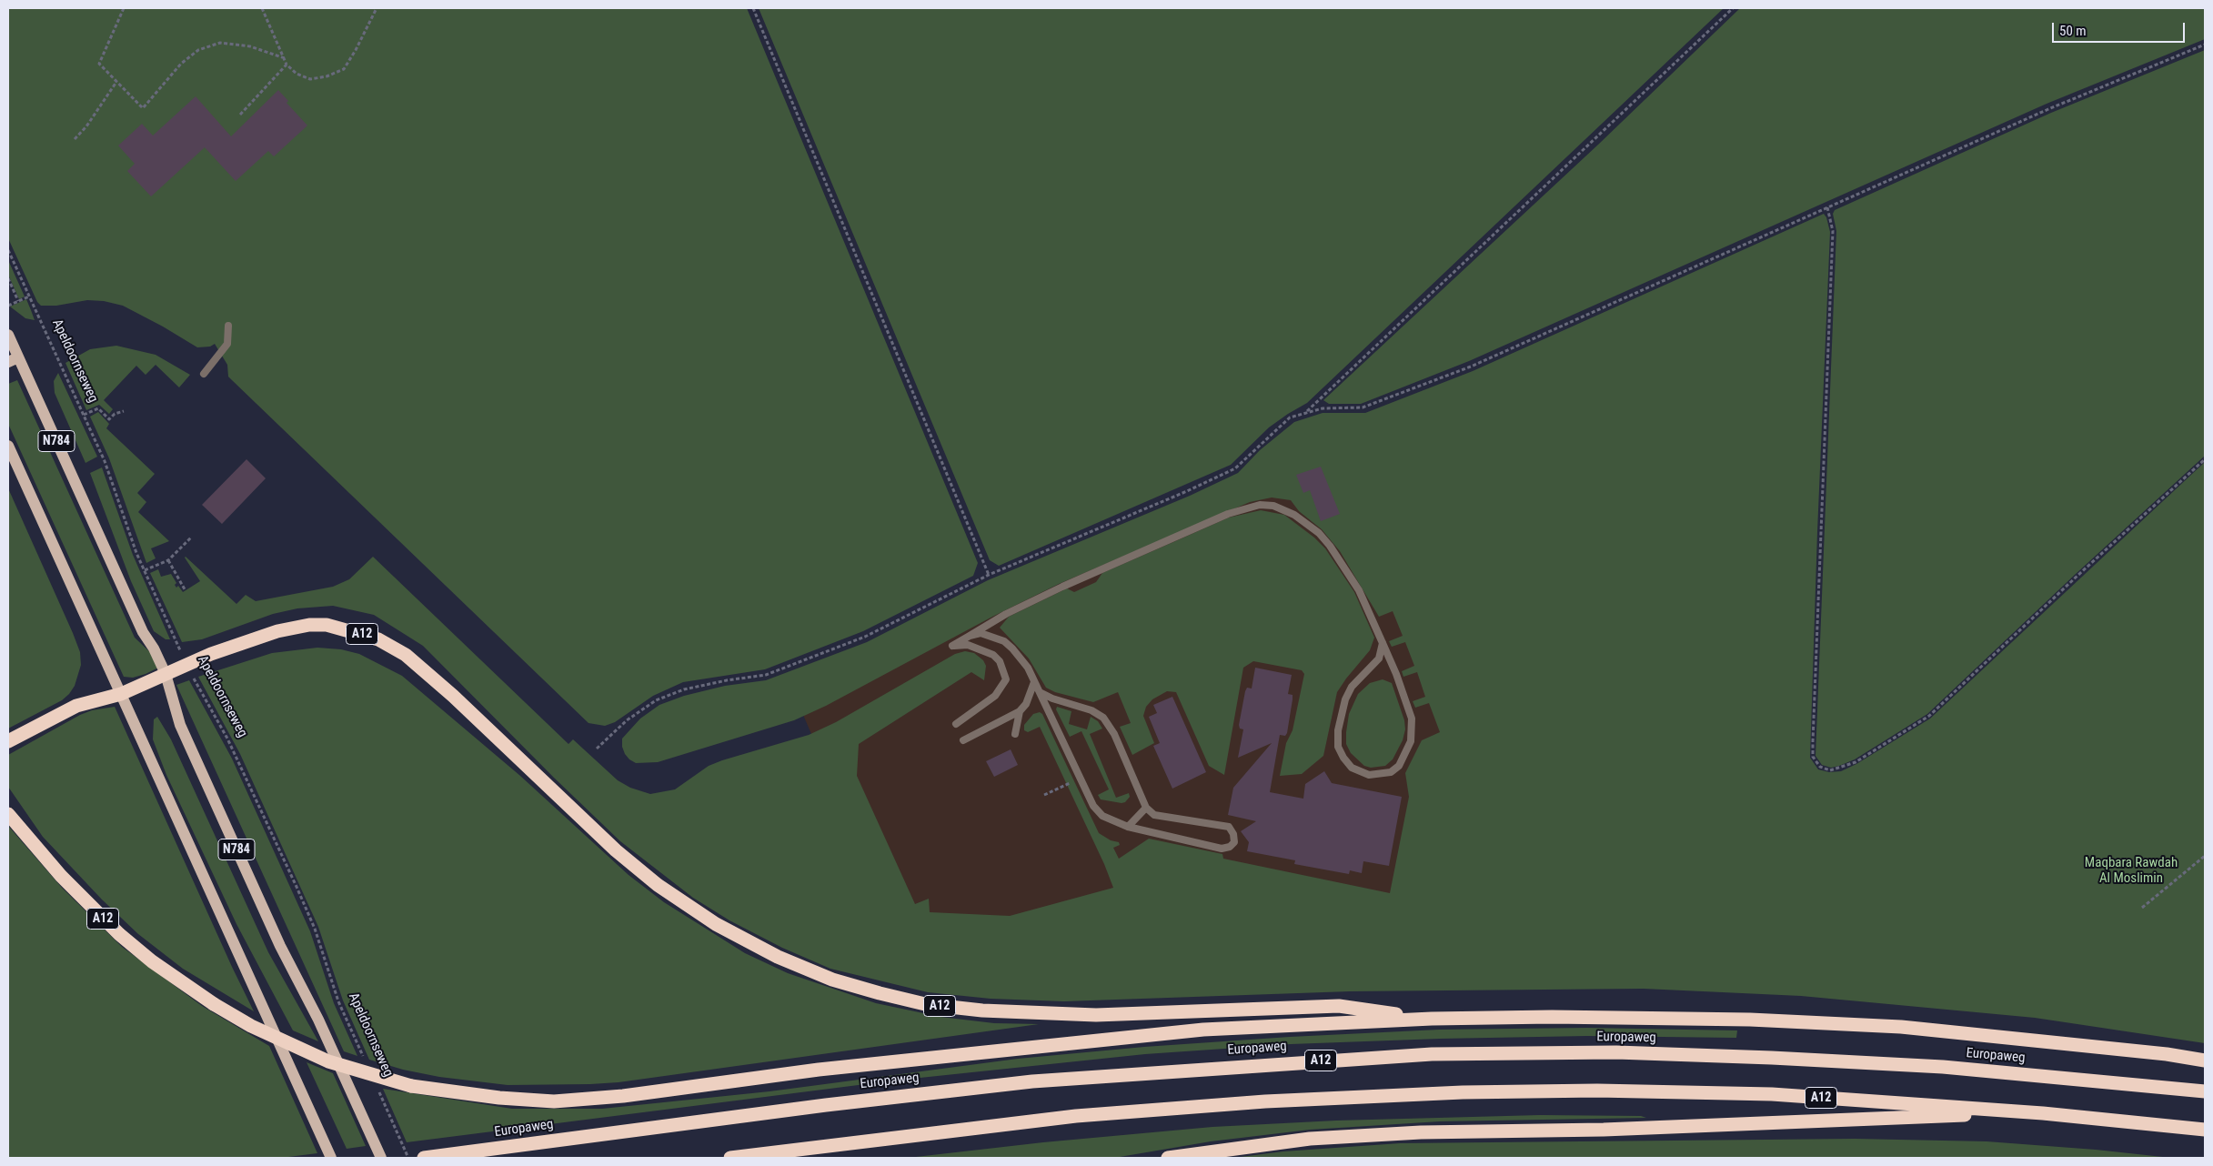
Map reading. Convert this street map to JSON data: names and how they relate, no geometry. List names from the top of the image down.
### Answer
{
  "streets": {
    "highway": ["A12", "Europaweg"],
    "main road": ["N784"],
    "path": ["Apeldoornseweg"]
  },
  "crossings": [
    ["Apeldoornseweg", "A12"],
    ["N784", "A12"]
  ],
  "parks": ["Maqbara Rawdah Al Moslimin"],
  "scale_bar": "50 m"
}
